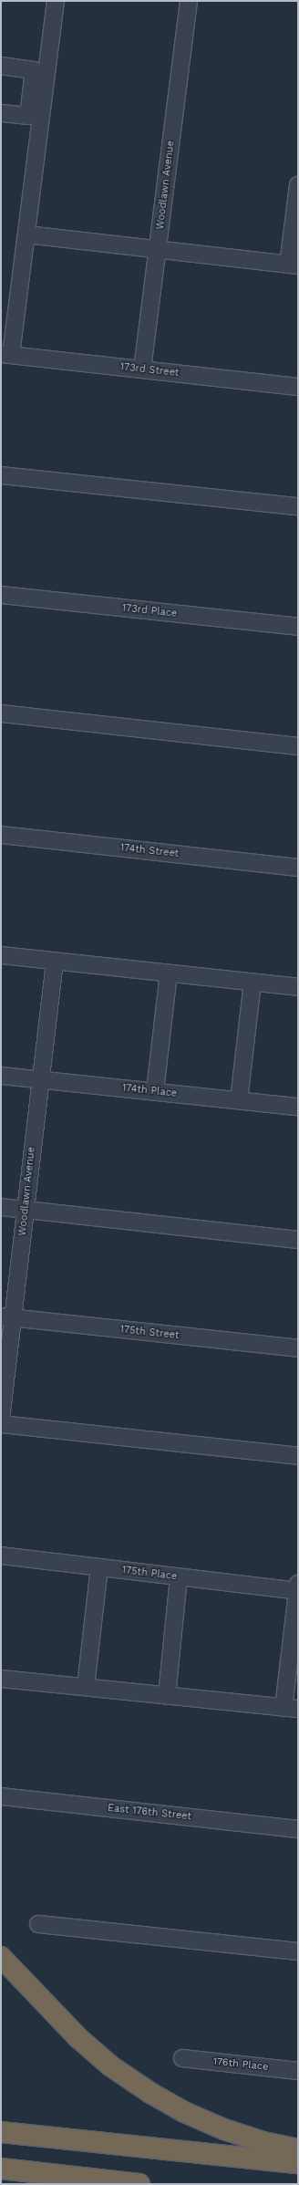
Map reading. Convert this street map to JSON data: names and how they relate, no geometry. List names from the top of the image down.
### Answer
{
  "streets": {
    "street": [
      "Woodlawn Avenue",
      "173rd Street",
      "173rd Place",
      "174th Street",
      "174th Place",
      "175th Street",
      "175th Place",
      "East 176th Street",
      "176th Place"
    ]
  },
  "crossings": [
    ["Woodlawn Avenue", "173rd Street"],
    ["Woodlawn Avenue", "174th Place"],
    ["Woodlawn Avenue", "175th Street"]
  ]
}
